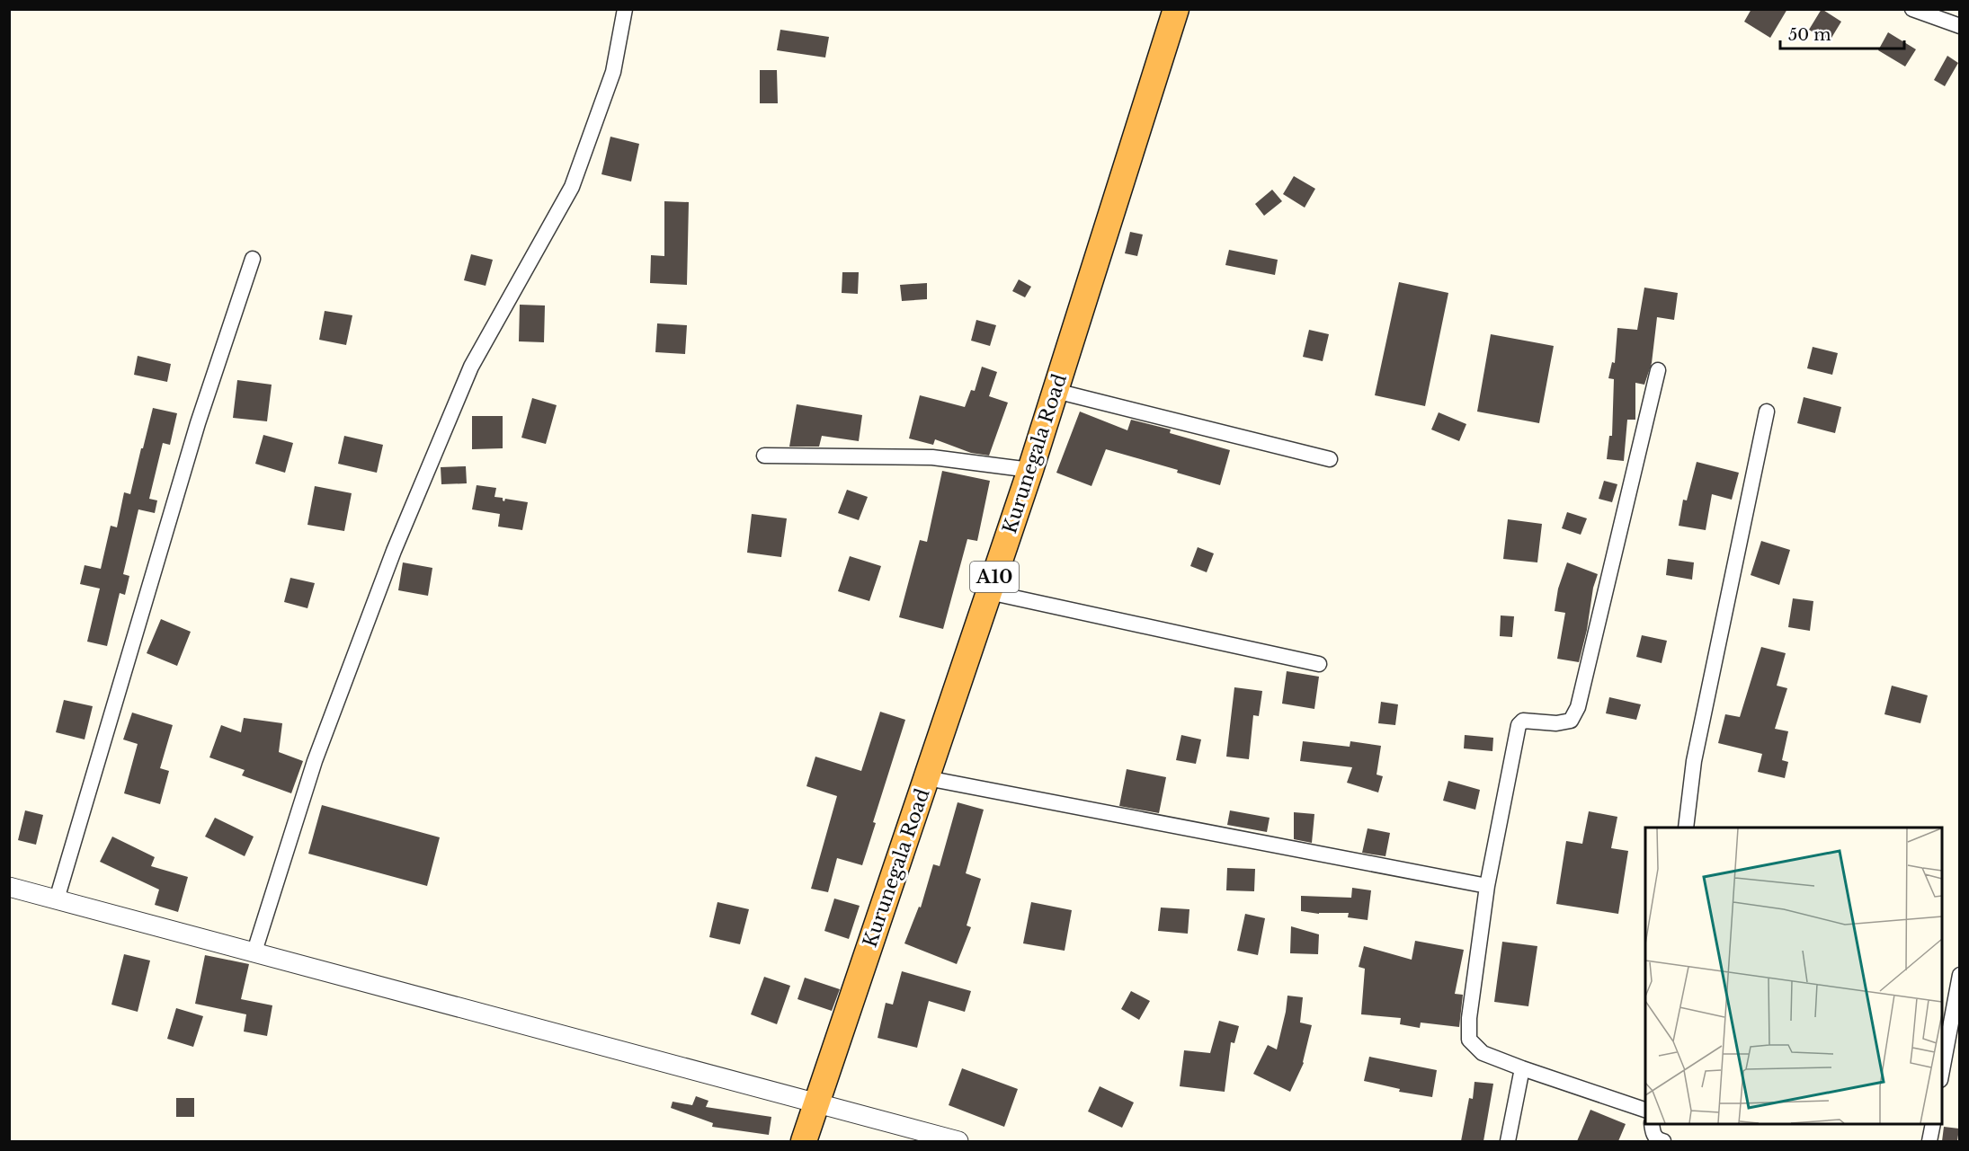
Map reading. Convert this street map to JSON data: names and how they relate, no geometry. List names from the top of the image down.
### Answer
{
  "streets": {
    "highway": ["Kurunegala Road", "A10"]
  },
  "scale_bar": "50 m"
}
